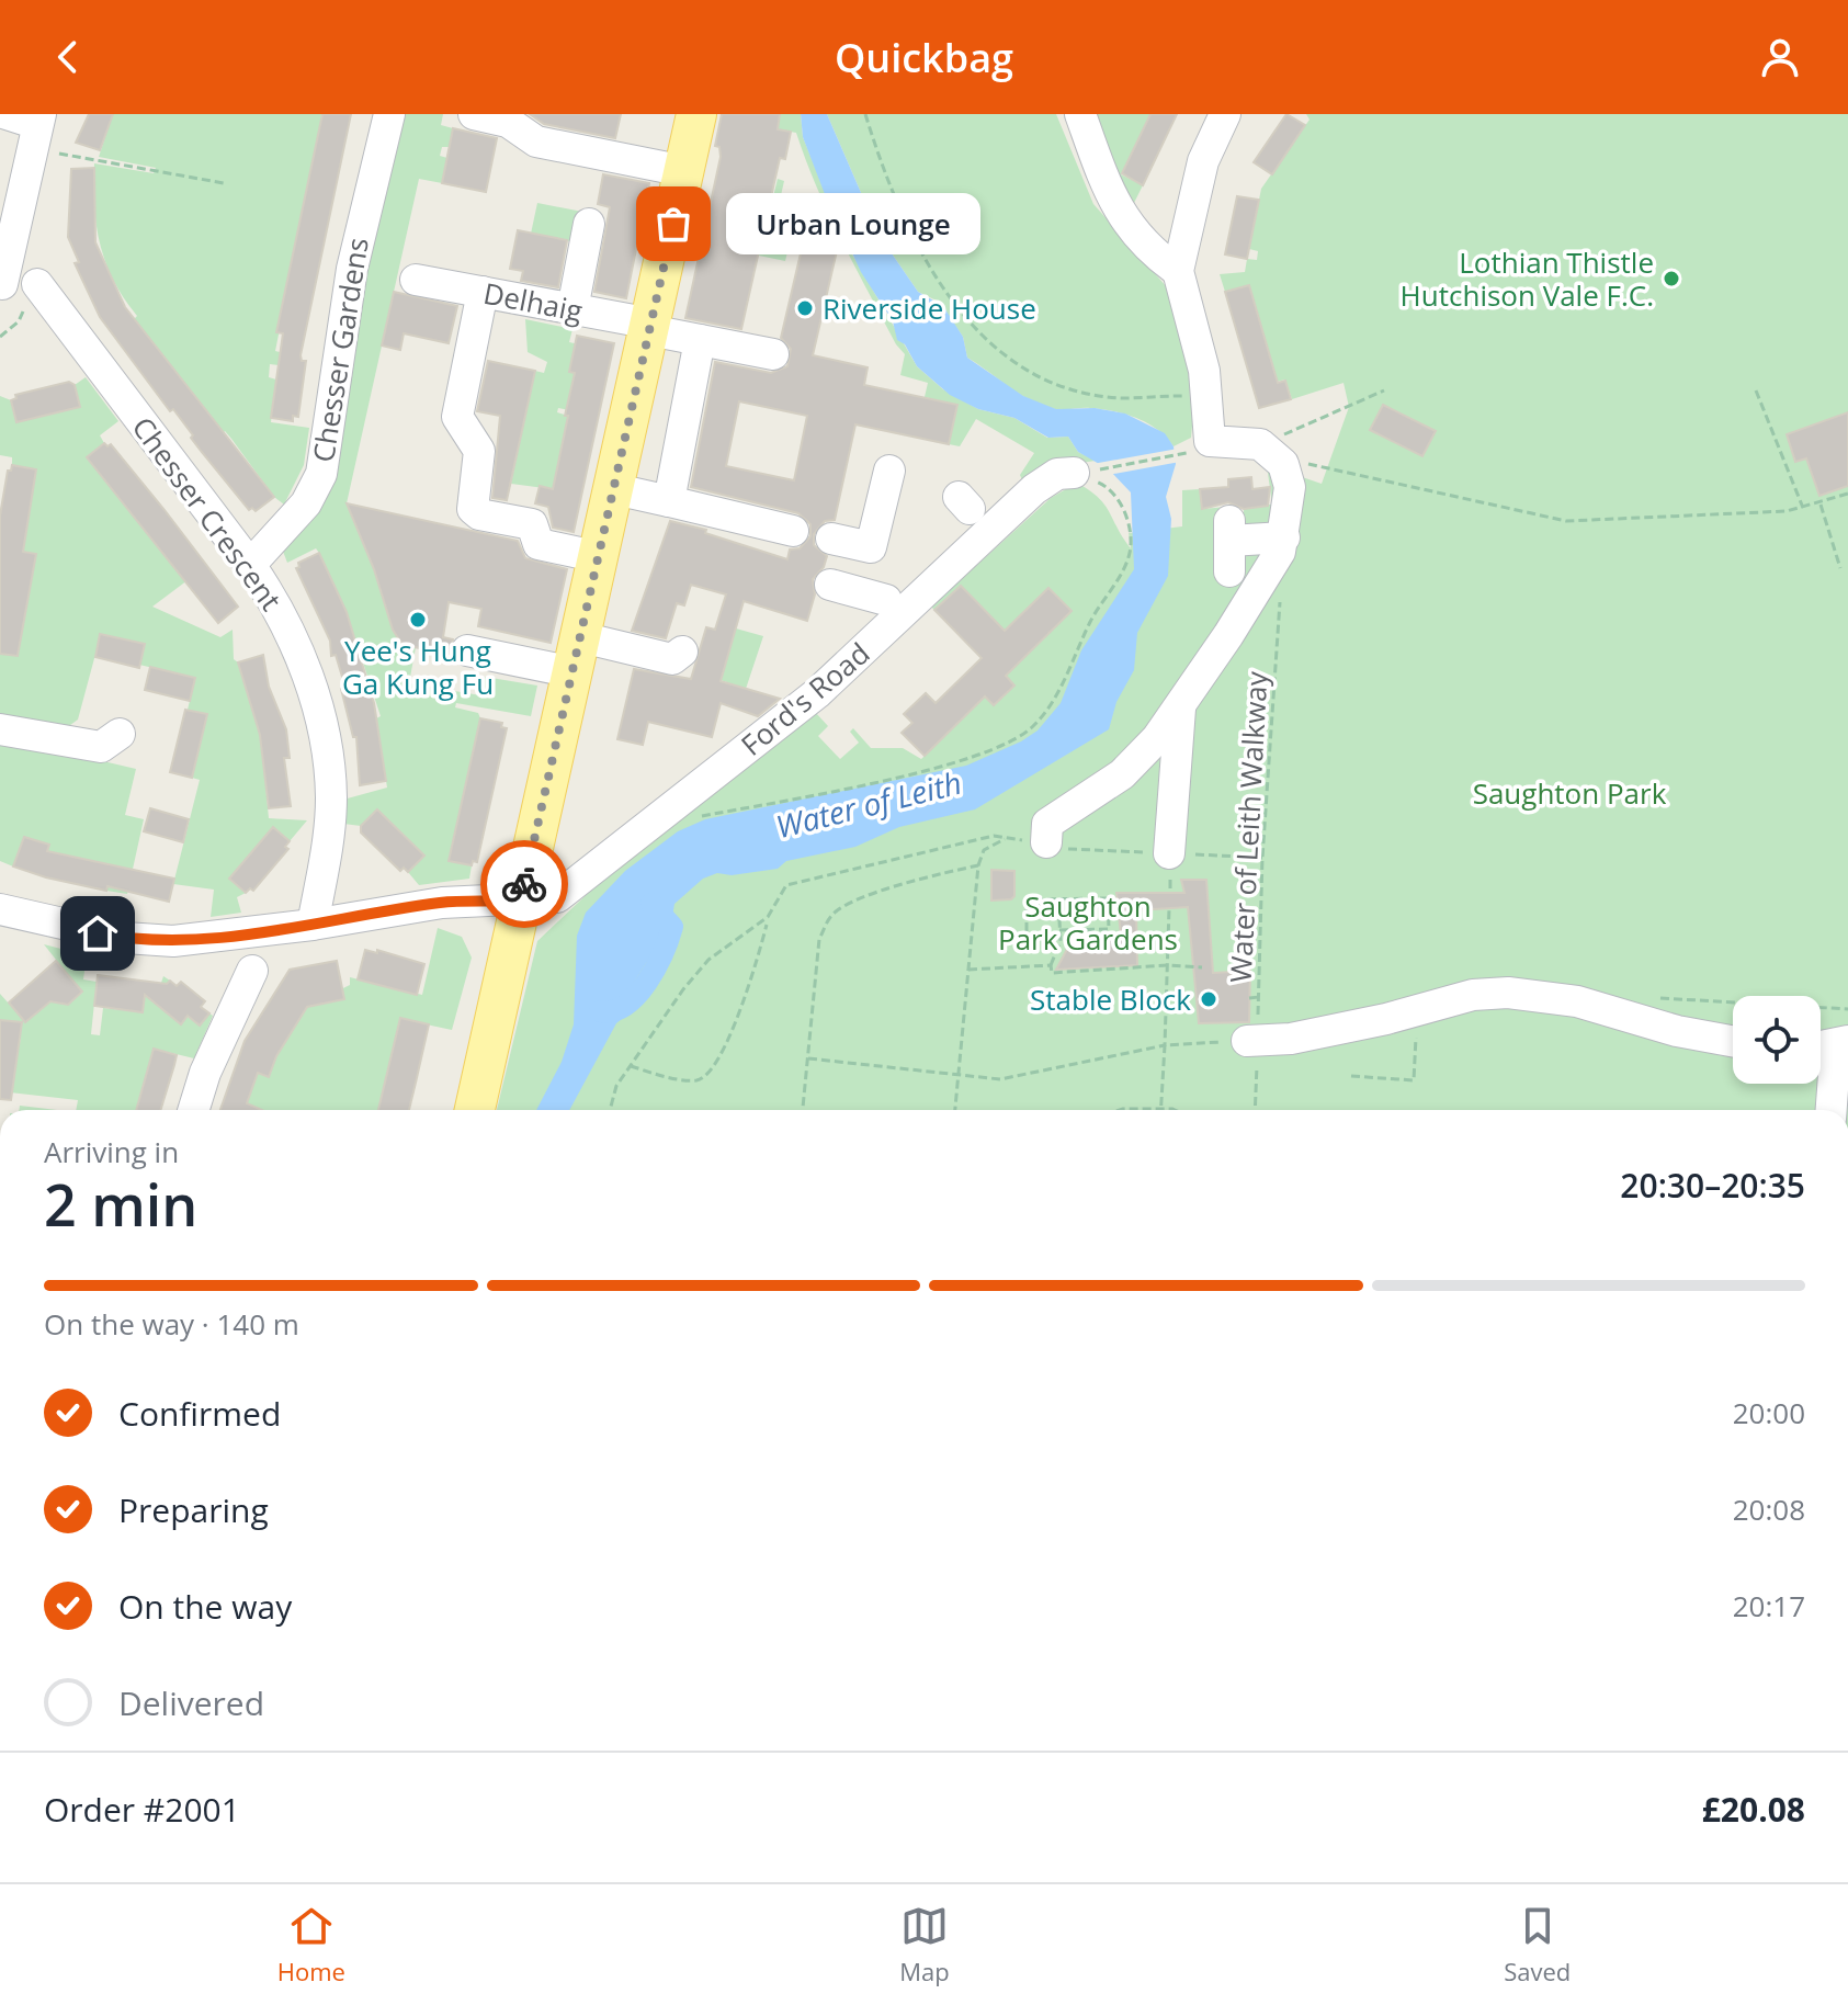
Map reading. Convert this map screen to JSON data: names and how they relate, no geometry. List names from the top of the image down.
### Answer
{
  "streets": {
    "street": [
      "Delhaig",
      "Chesser Gardens",
      "Chesser Crescent",
      "Ford's Road"
    ],
    "path": ["Water of Leith Walkway"]
  },
  "crossings": [
    ["Chesser Gardens", "Chesser Crescent"],
    ["Chesser Crescent", "Ford's Road"]
  ],
  "water": ["Water of Leith"],
  "parks": ["Saughton Park", "Saughton Park Gardens"],
  "places": [
    "Urban Lounge",
    "Lothian Thistle Hutchison Vale F.C.",
    "Riverside House",
    "Yee's Hung Ga Kung Fu",
    "Stable Block"
  ],
  "page": {
    "header": "Quickbag",
    "bubble": "Urban Lounge",
    "heading": ["2 min", "Arriving in", "20:30–20:35"],
    "panel": ["Order #2001", "£20.08"],
    "bar": "On the way · 140 m",
    "list": [
      ["Confirmed", "20:00"],
      ["Preparing", "20:08"],
      ["On the way", "20:17"],
      "Delivered"
    ],
    "tabs": ["Home", "Map", "Saved"]
  }
}
